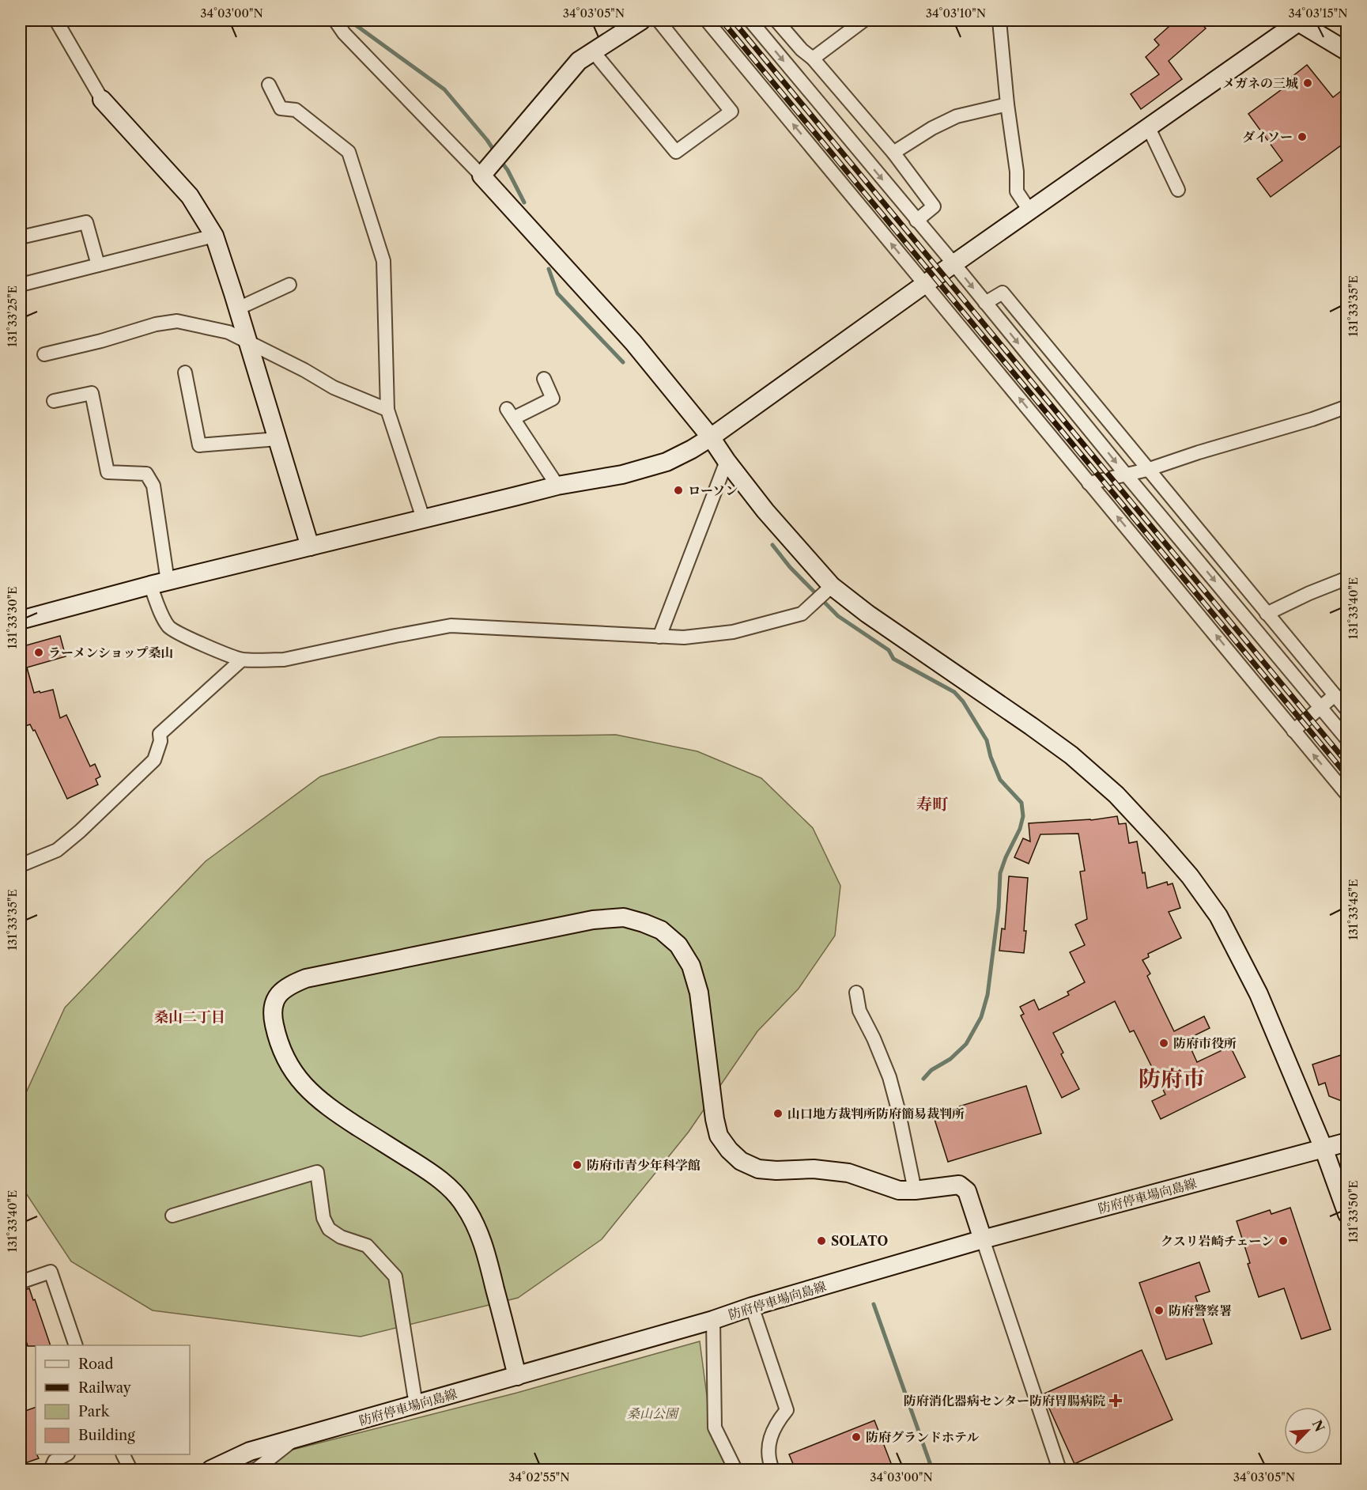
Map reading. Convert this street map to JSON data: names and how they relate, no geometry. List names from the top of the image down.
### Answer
{
  "streets": {
    "street": ["防府停車場向島線"]
  },
  "districts": ["寿町", "桑山二丁目", "防府市"],
  "parks": ["桑山公園"],
  "places": {
    "other": [
      "メガネの三城",
      "ダイソー",
      "ローソン",
      "ラーメンショップ桑山",
      "防府市役所",
      "山口地方裁判所防府簡易裁判所",
      "防府市青少年科学館",
      "SOLATO",
      "クスリ岩崎チェーン",
      "防府警察署",
      "防府グランドホテル"
    ],
    "health": ["防府消化器病センター防府胃腸病院"]
  },
  "legend": [
    "Road",
    "Railway",
    "Park",
    "Building"
  ],
  "north": "top right",
  "coordinates": [
    "34°03'00\"N",
    "34°03'05\"N",
    "34°03'10\"N",
    "34°03'15\"N",
    "131°33'35\"E",
    "131°33'25\"E",
    "131°33'40\"E",
    "131°33'30\"E",
    "131°33'45\"E",
    "131°33'50\"E",
    "34°02'55\"N"
  ]
}
